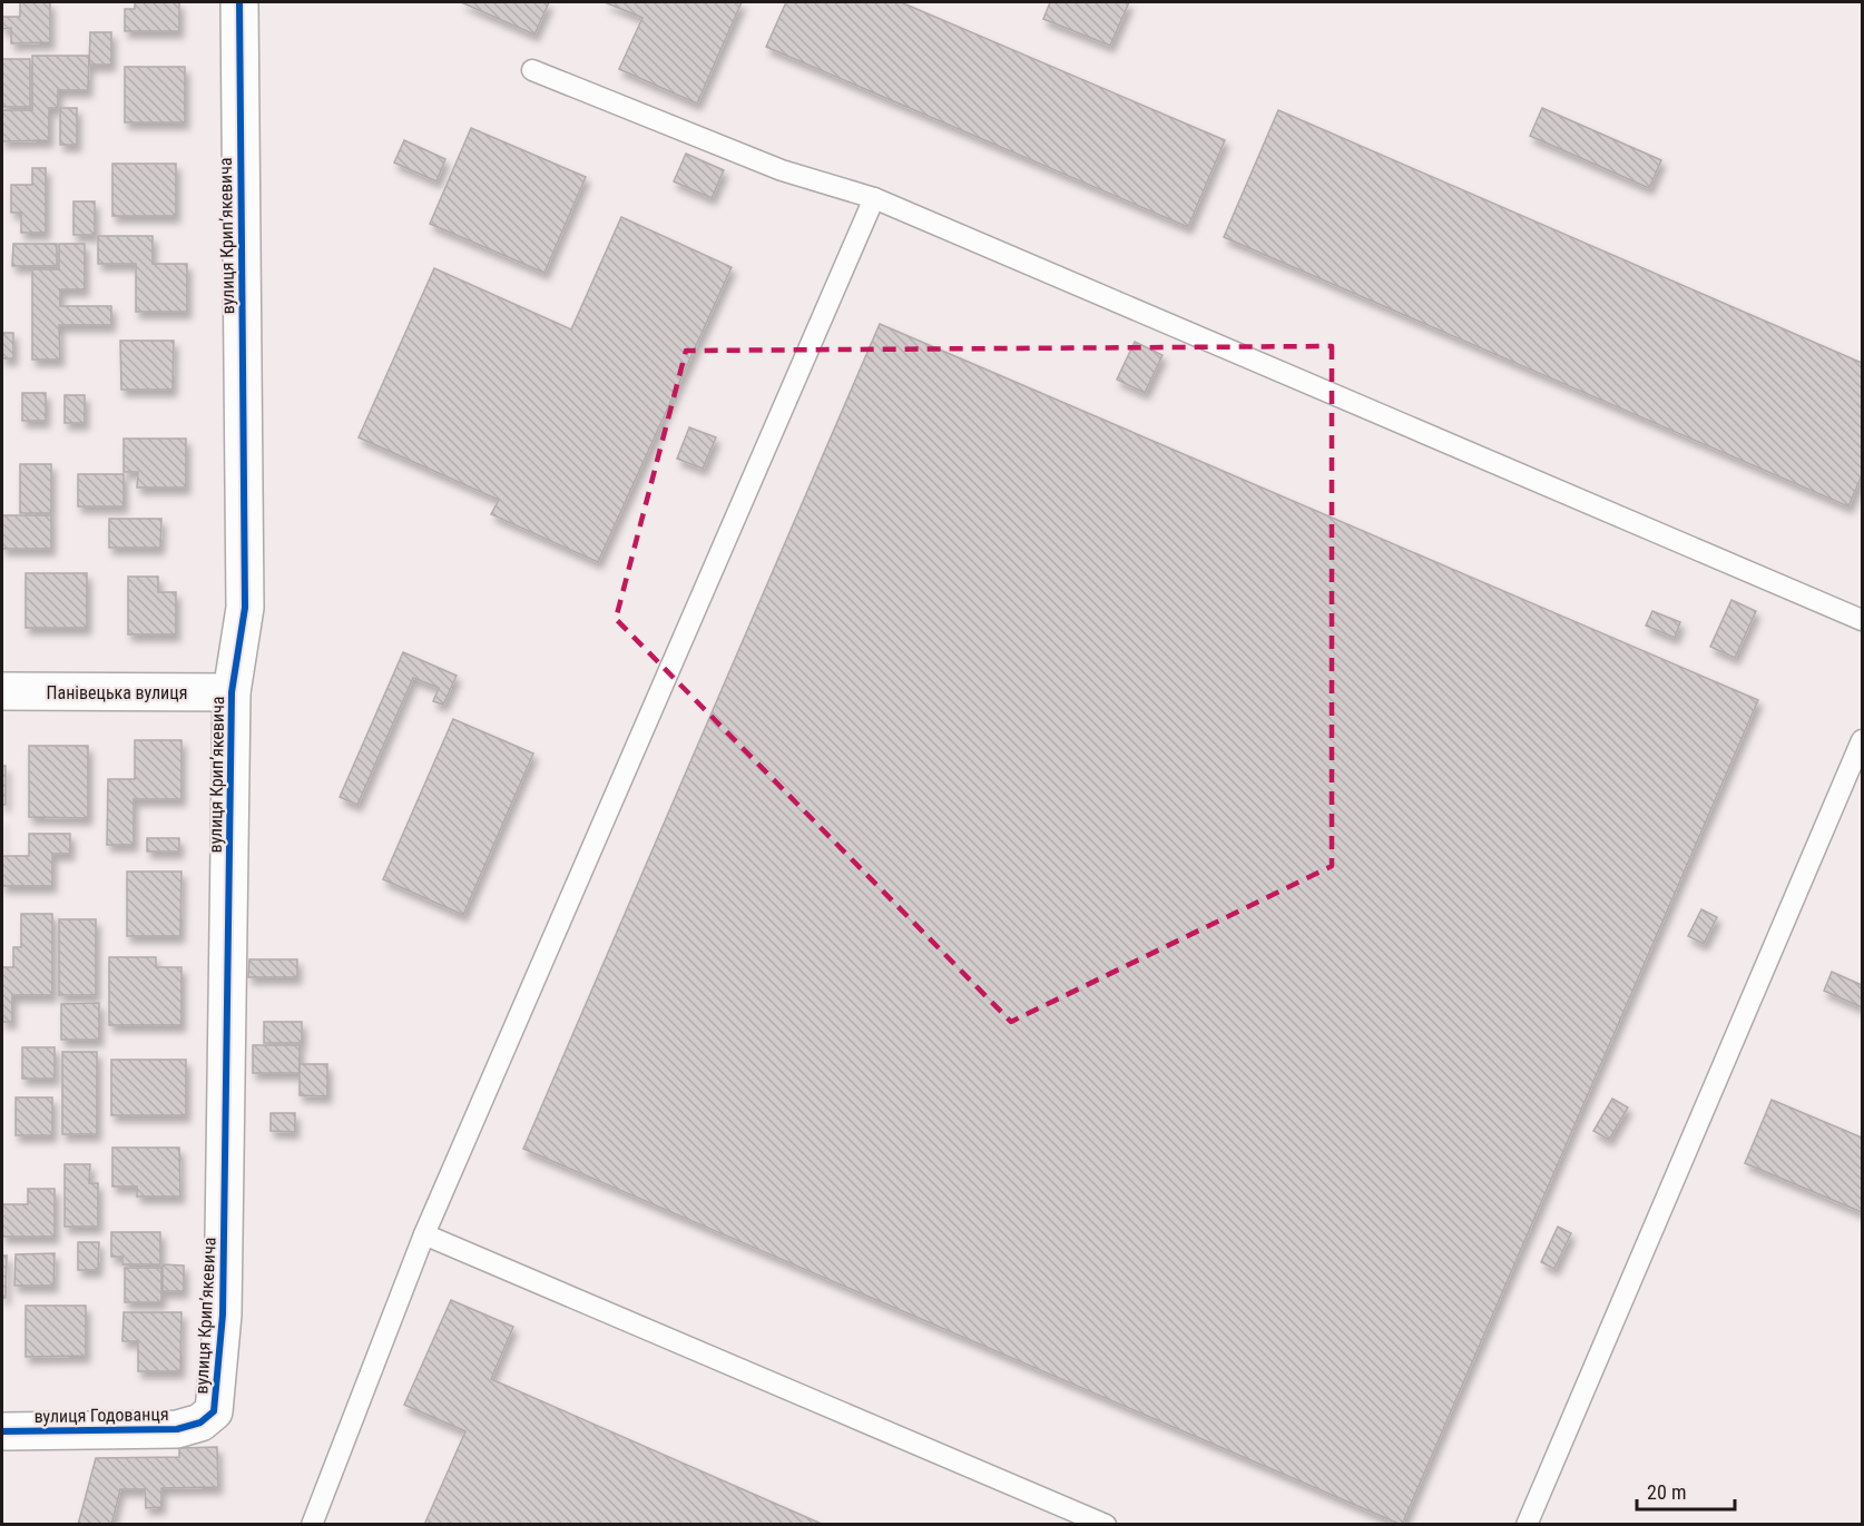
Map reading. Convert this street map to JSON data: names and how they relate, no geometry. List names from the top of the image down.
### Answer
{
  "streets": {
    "street": ["вулиця Крипʼякевича", "Панівецька вулиця", "вулиця Годованця"]
  },
  "crossings": [
    ["вулиця Крипʼякевича", "Панівецька вулиця"],
    ["вулиця Крипʼякевича", "вулиця Годованця"]
  ],
  "scale_bar": "20 m"
}
